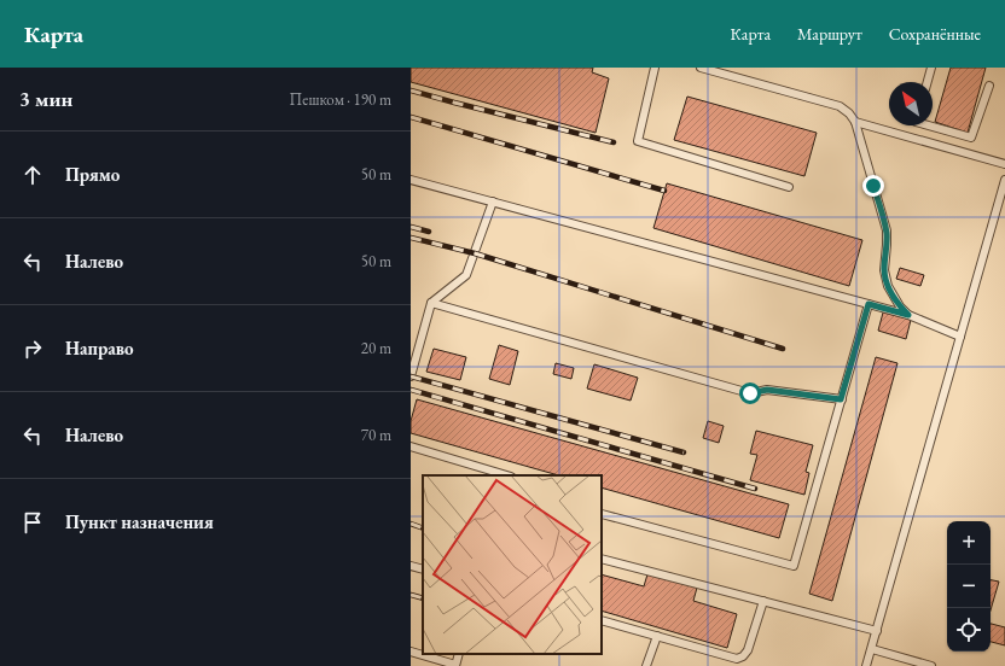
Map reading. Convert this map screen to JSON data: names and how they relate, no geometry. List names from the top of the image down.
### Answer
{
  "north": "top left",
  "page": {
    "header": "Карта",
    "nav": ["Карта", "Маршрут", "Сохранённые"],
    "heading": ["3 мин", "Пешком · 190 m"],
    "list": [
      ["Прямо", "50 m"],
      ["Налево", "50 m"],
      ["Направо", "20 m"],
      ["Налево", "70 m"],
      "Пункт назначения"
    ],
    "map_buttons": ["+", "−"]
  }
}
